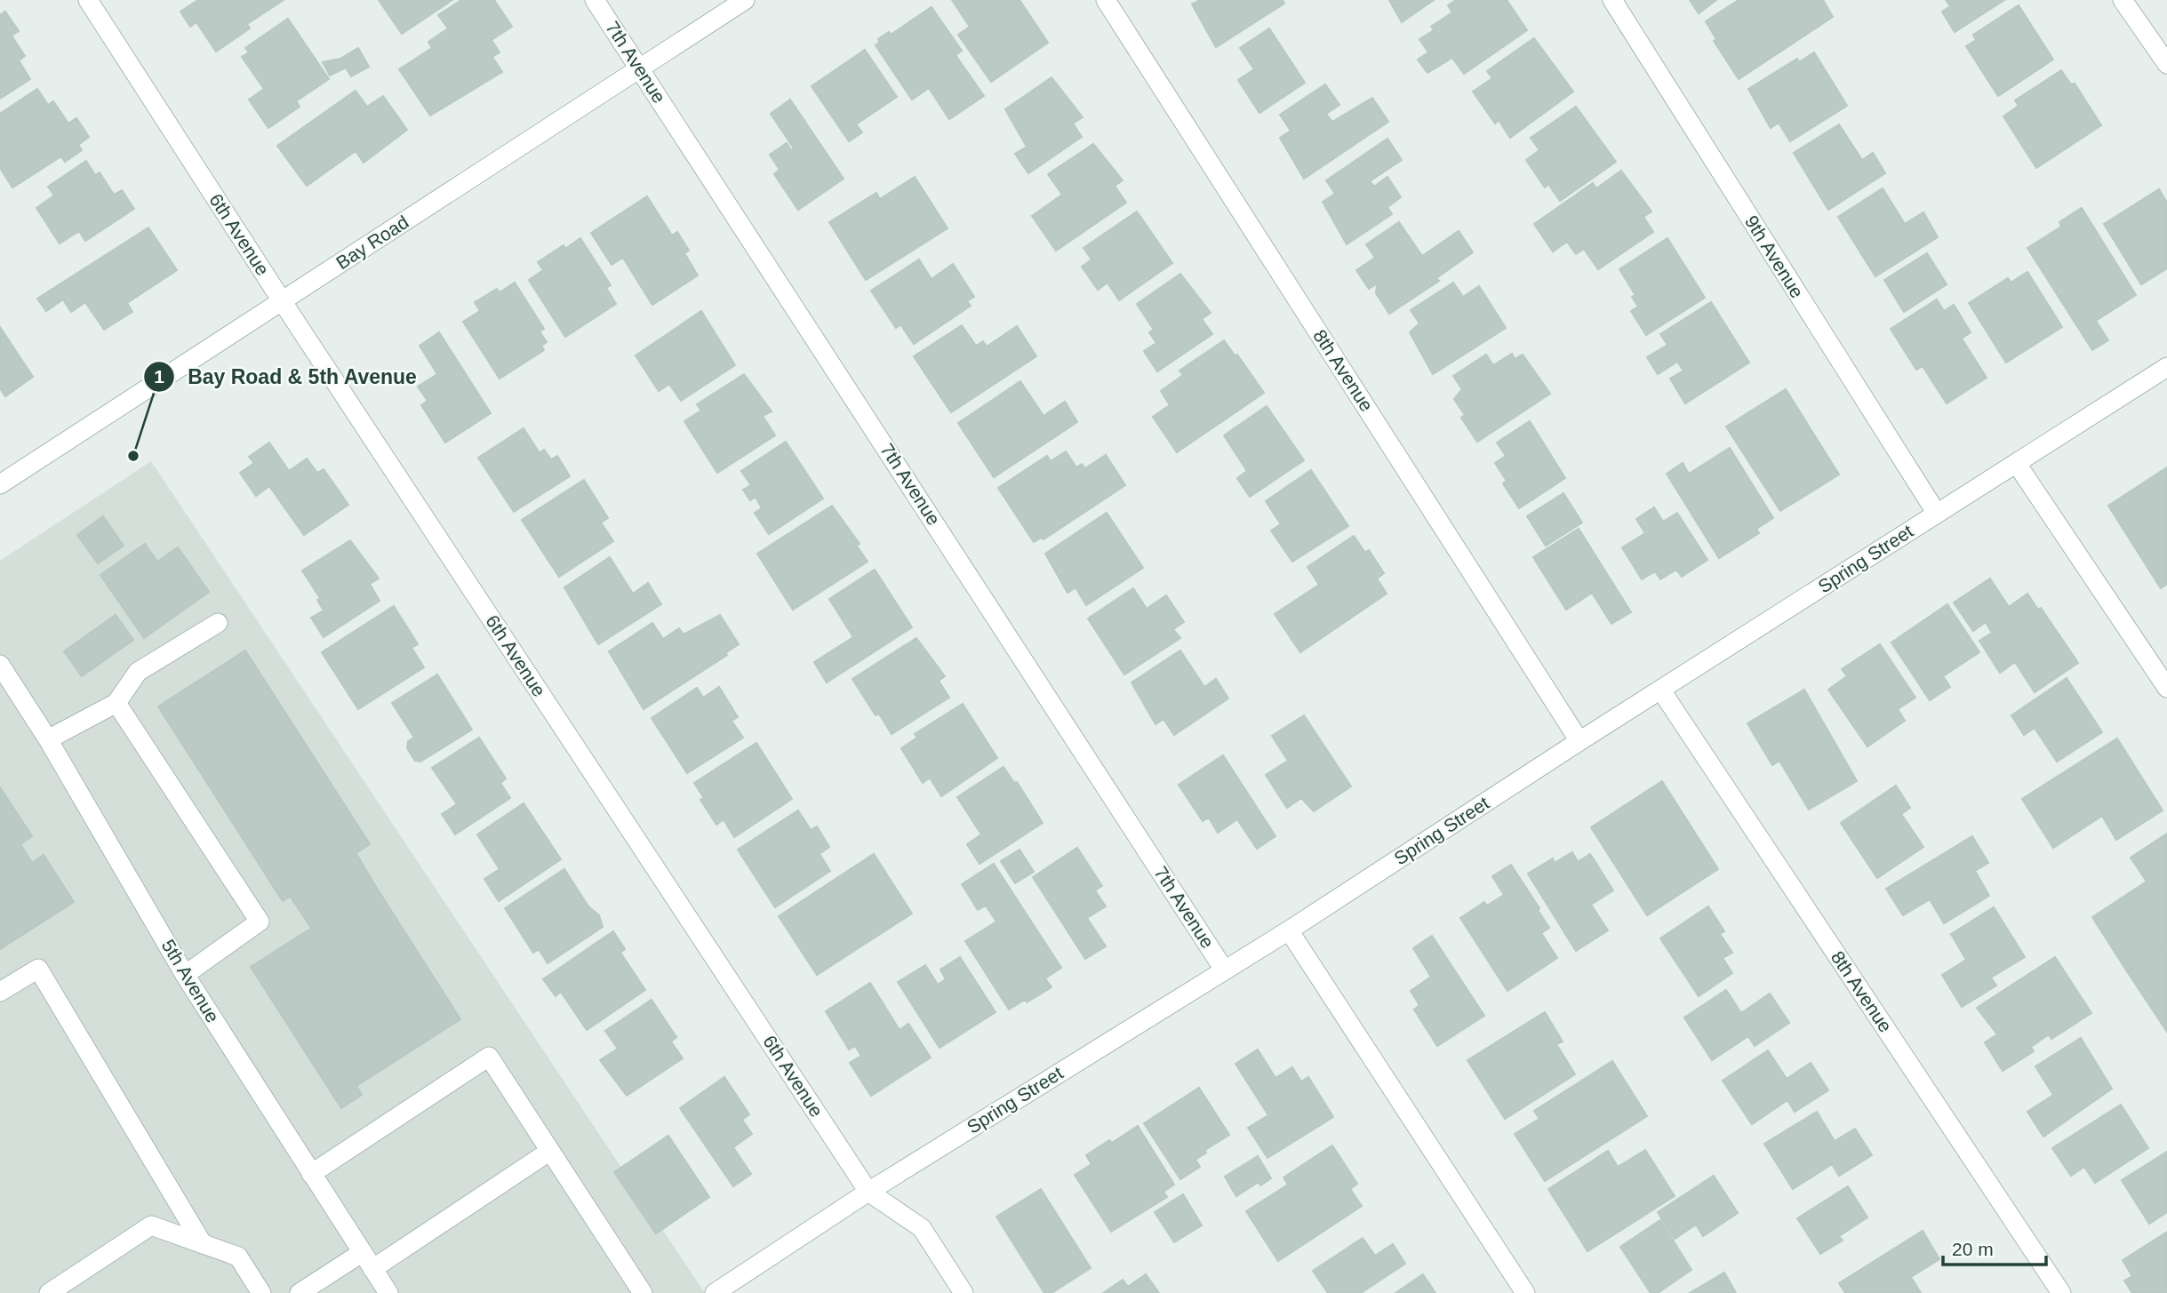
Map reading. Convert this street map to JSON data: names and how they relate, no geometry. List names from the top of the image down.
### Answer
{
  "streets": {
    "street": [
      "7th Avenue",
      "6th Avenue",
      "Bay Road",
      "9th Avenue",
      "8th Avenue",
      "Spring Street",
      "5th Avenue"
    ]
  },
  "crossings": [
    ["7th Avenue", "Bay Road"],
    ["7th Avenue", "Spring Street"],
    ["6th Avenue", "Bay Road"],
    ["6th Avenue", "Spring Street"],
    ["9th Avenue", "Spring Street"],
    ["8th Avenue", "Spring Street"]
  ],
  "places": ["Bay Road & 5th Avenue"],
  "scale_bar": "20 m"
}
